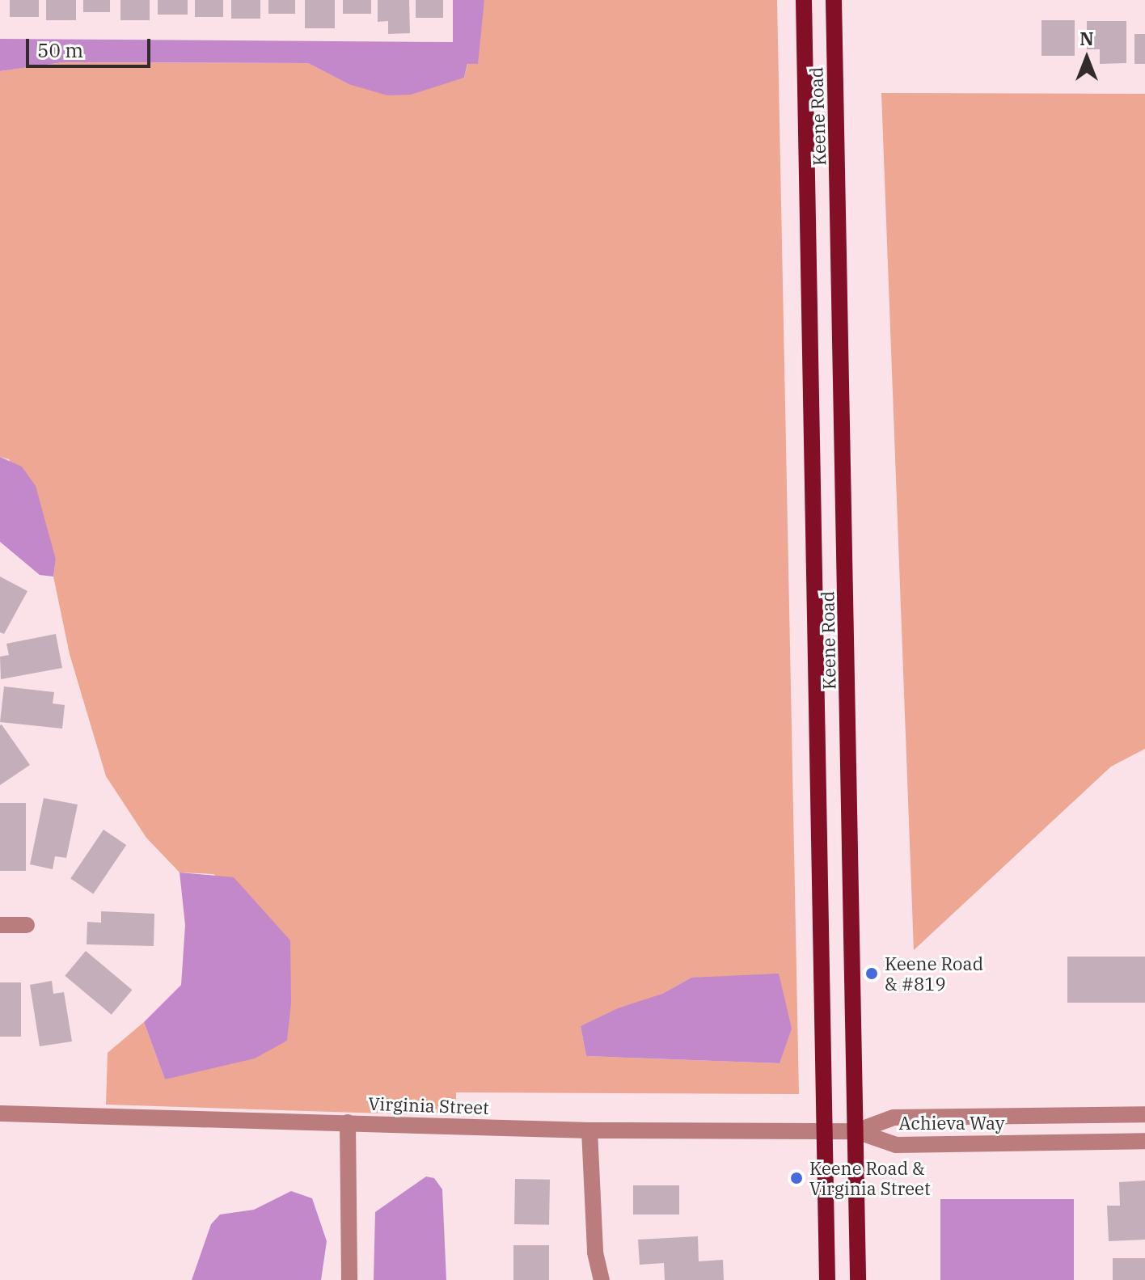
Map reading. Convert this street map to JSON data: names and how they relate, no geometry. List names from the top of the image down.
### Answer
{
  "streets": {
    "main road": ["Keene Road"],
    "street": ["Virginia Street", "Achieva Way"]
  },
  "crossings": [
    ["Keene Road", "Virginia Street"],
    ["Keene Road", "Achieva Way"],
    ["Virginia Street", "Achieva Way"]
  ],
  "places": ["Keene Road & #819", "Keene Road & Virginia Street"],
  "scale_bar": "50 m",
  "north": "top"
}
